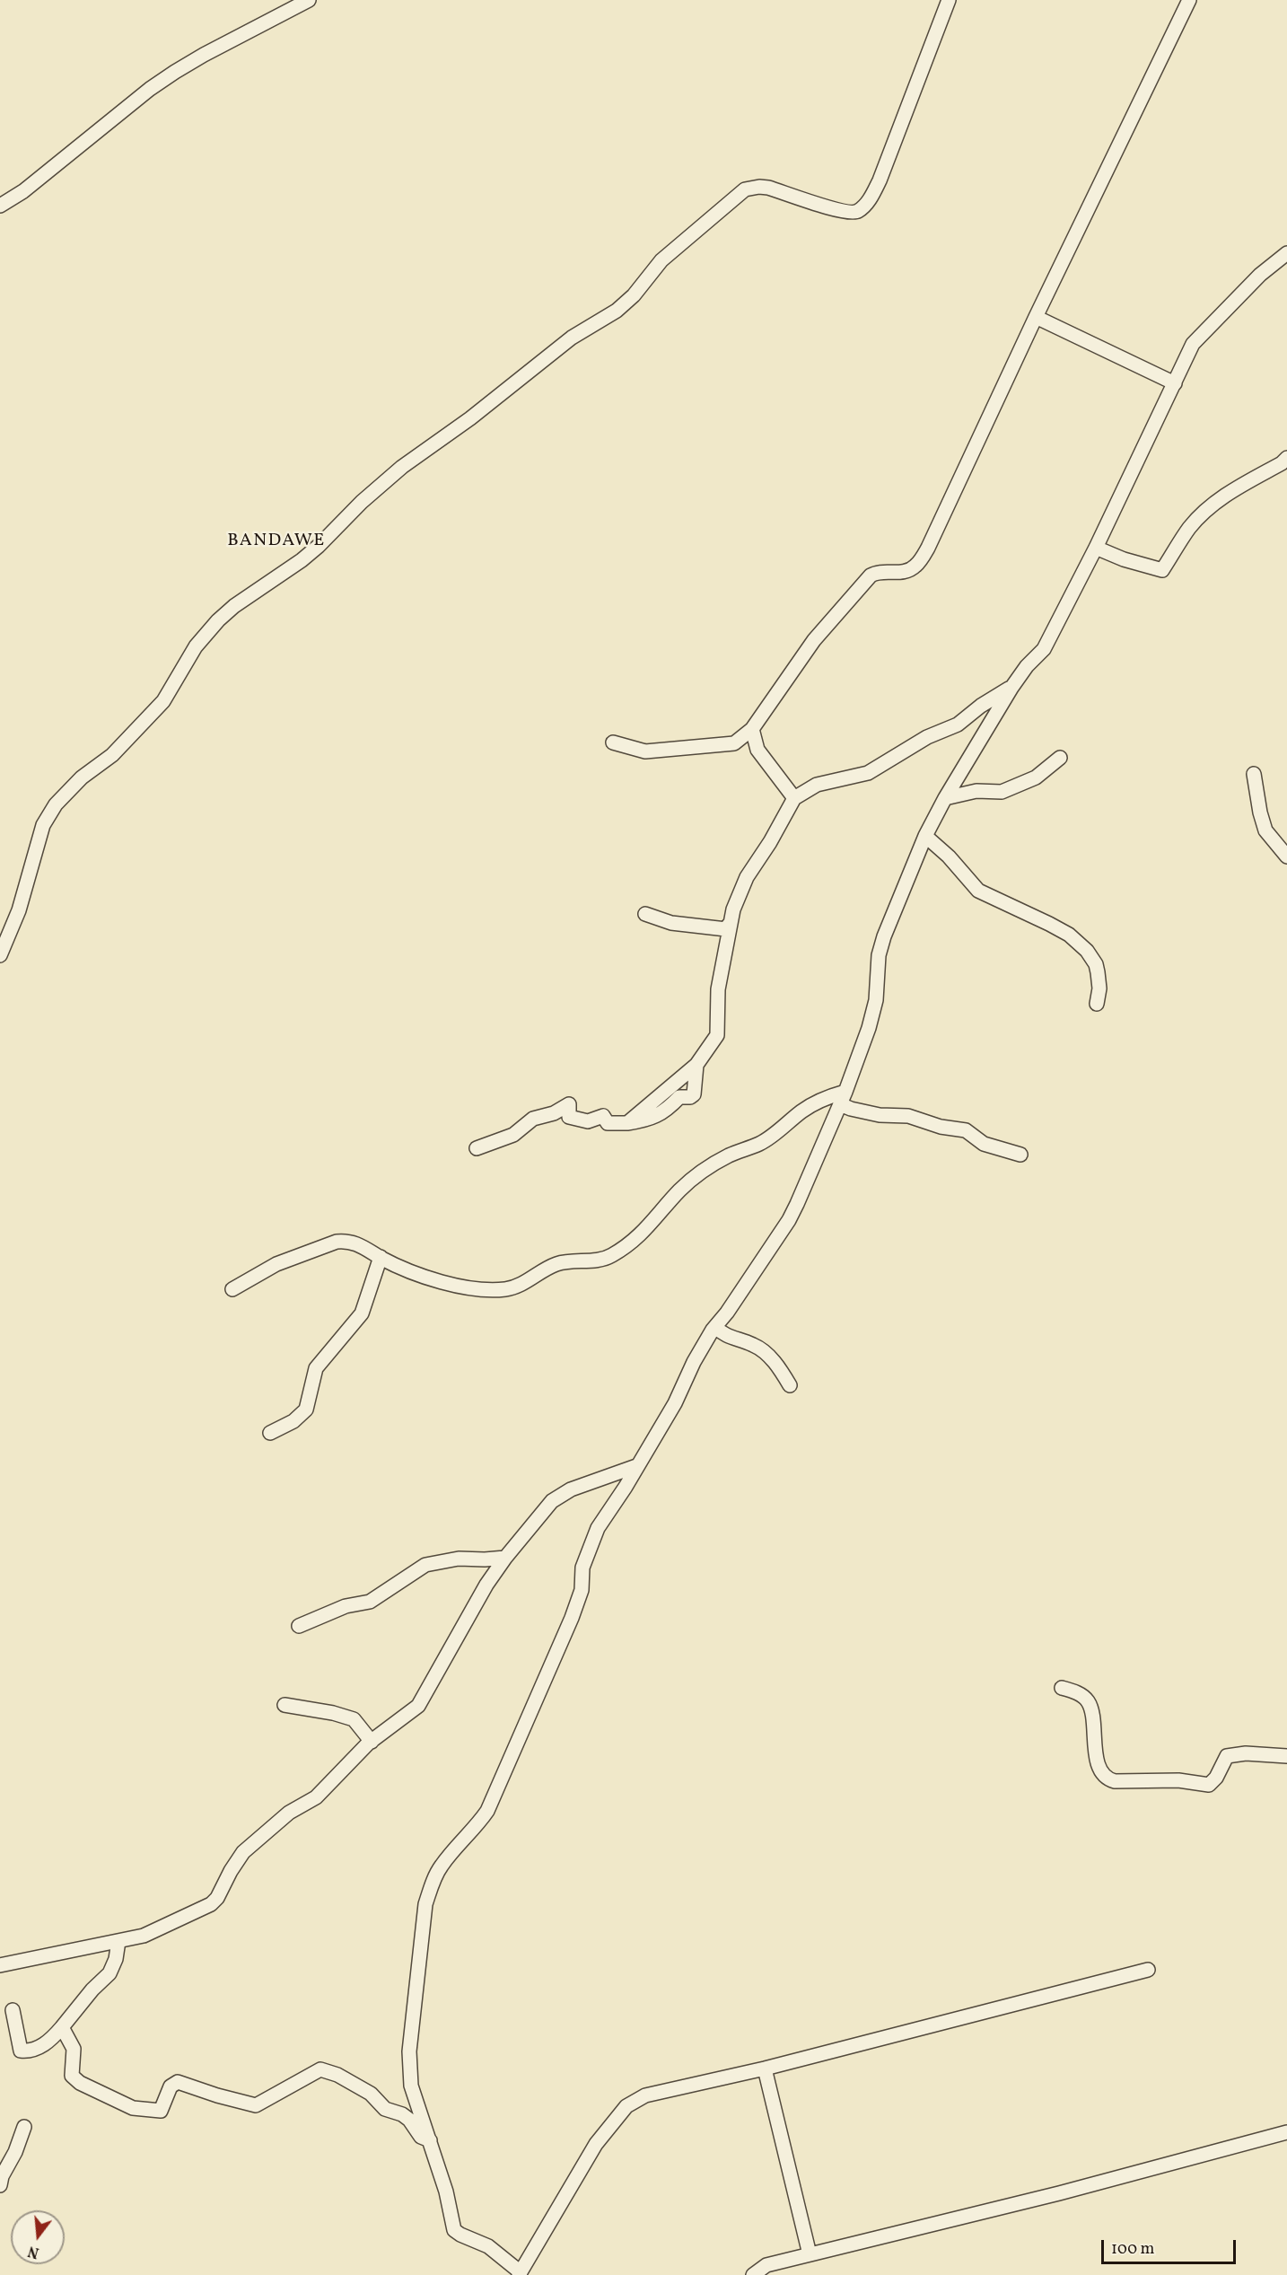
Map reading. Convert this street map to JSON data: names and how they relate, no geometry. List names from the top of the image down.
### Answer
{
  "districts": ["BANDAWE"],
  "scale_bar": "100 m",
  "north": "bottom"
}
